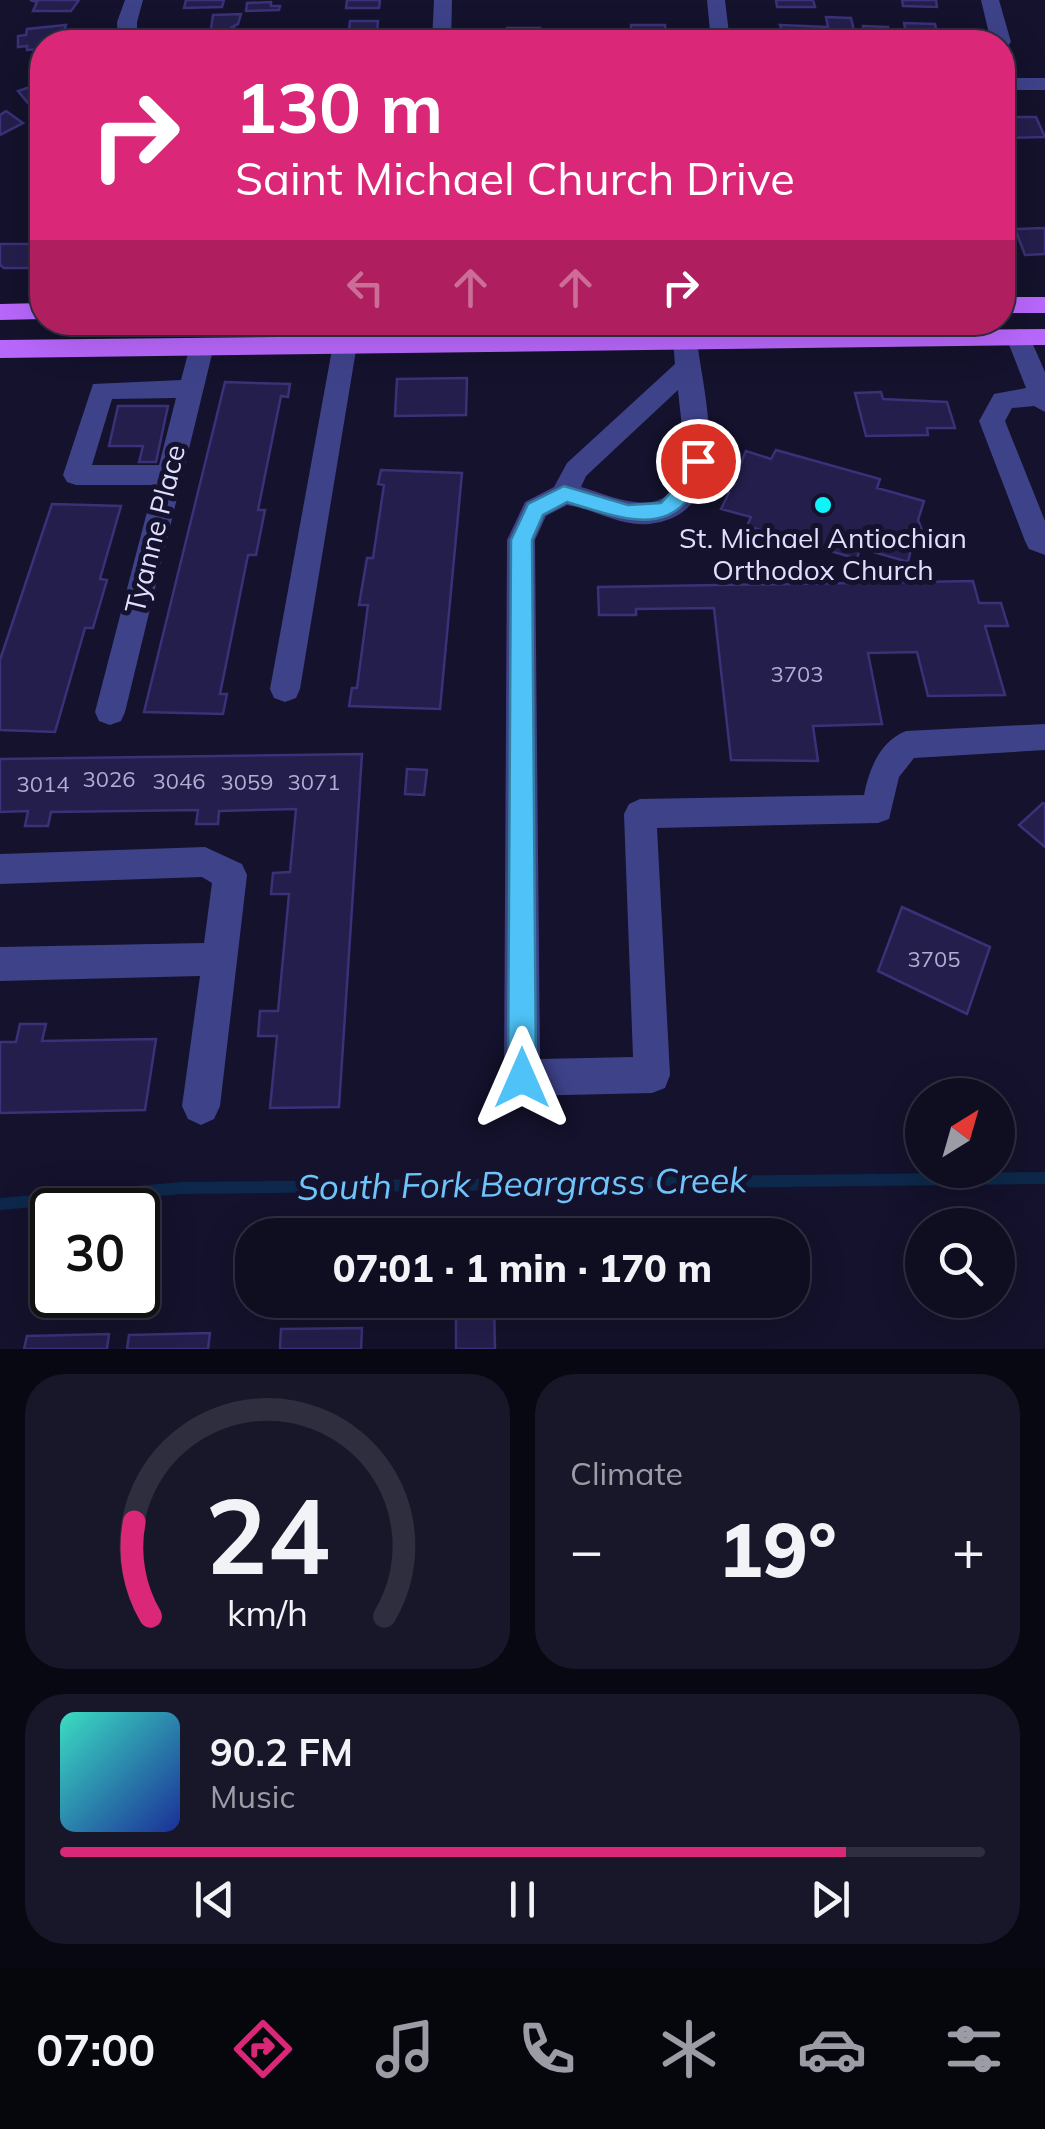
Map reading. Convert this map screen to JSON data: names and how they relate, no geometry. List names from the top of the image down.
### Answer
{
  "streets": {
    "street": ["Tyanne Place"]
  },
  "water": ["South Fork Beargrass Creek"],
  "places": ["St. Michael Antiochian Orthodox Church"],
  "house_numbers": [
    "3703",
    "3026",
    "3046",
    "3059",
    "3071",
    "3014",
    "3705"
  ],
  "north": "top right",
  "page": {
    "turn": ["130 m", "Saint Michael Church Drive"],
    "limit": "30",
    "trip": "07:01 · 1 min · 170 m",
    "tile": "Climate",
    "heat": ["−", "19°", "+"],
    "song": ["90.2 FM", "Music"],
    "tabs": "07:00",
    "gauge": ["24", "km/h"]
  }
}
